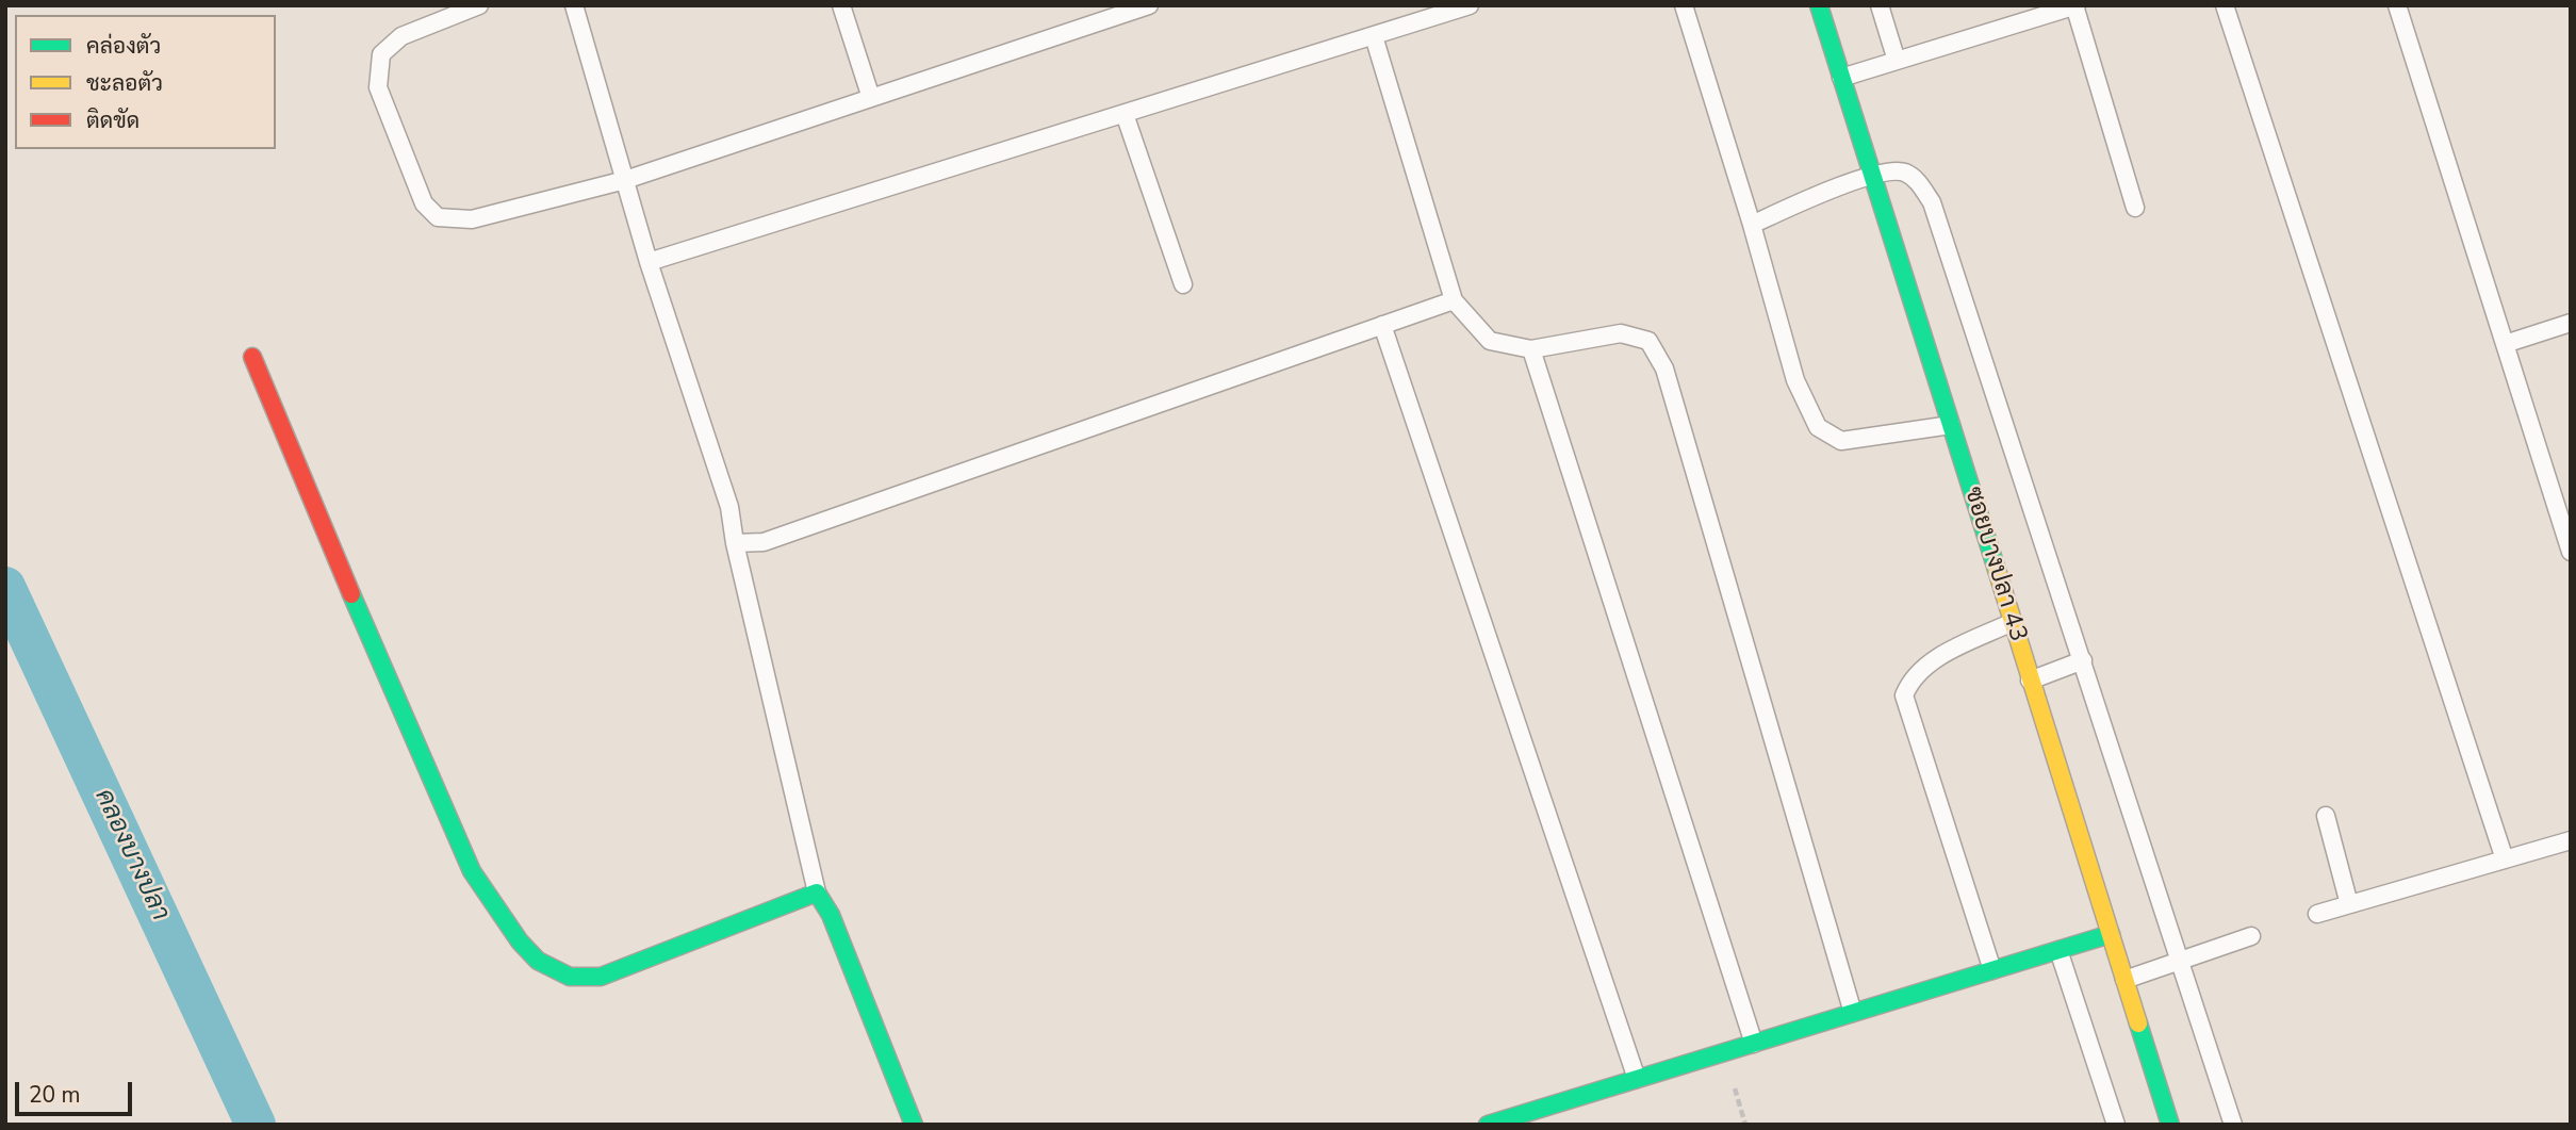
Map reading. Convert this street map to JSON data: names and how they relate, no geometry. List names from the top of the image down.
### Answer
{
  "streets": {
    "street": ["ซอยบางปลา 43"]
  },
  "water": ["คลองบางปลา"],
  "legend": ["คล่องตัว", "ชะลอตัว", "ติดขัด"],
  "scale_bar": "20 m"
}
